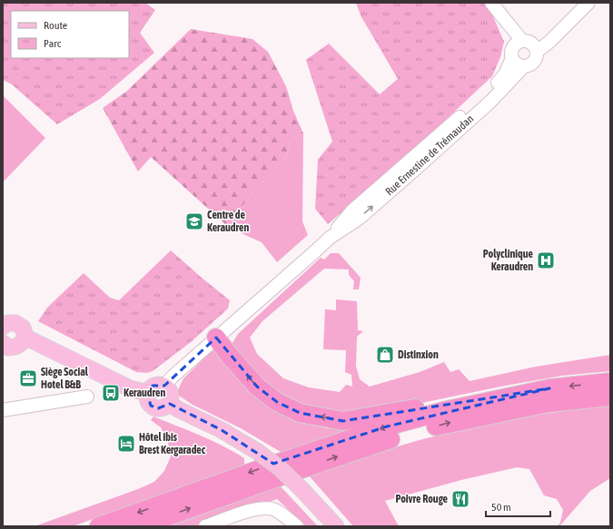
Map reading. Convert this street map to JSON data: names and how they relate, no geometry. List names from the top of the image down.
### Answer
{
  "streets": {
    "street": ["Rue Ernestine de Trémaudan"]
  },
  "places": {
    "school or university": ["Centre de Keraudren"],
    "hospital": ["Polyclinique Keraudren"],
    "shop": ["Distinxion"],
    "office": ["Siège Social Hotel B&B"],
    "bus stop": ["Keraudren"],
    "hotel": ["Hôtel Ibis Brest Kergaradec"],
    "restaurant": ["Poivre Rouge"]
  },
  "legend": ["Route", "Parc"],
  "scale_bar": "50 m"
}
